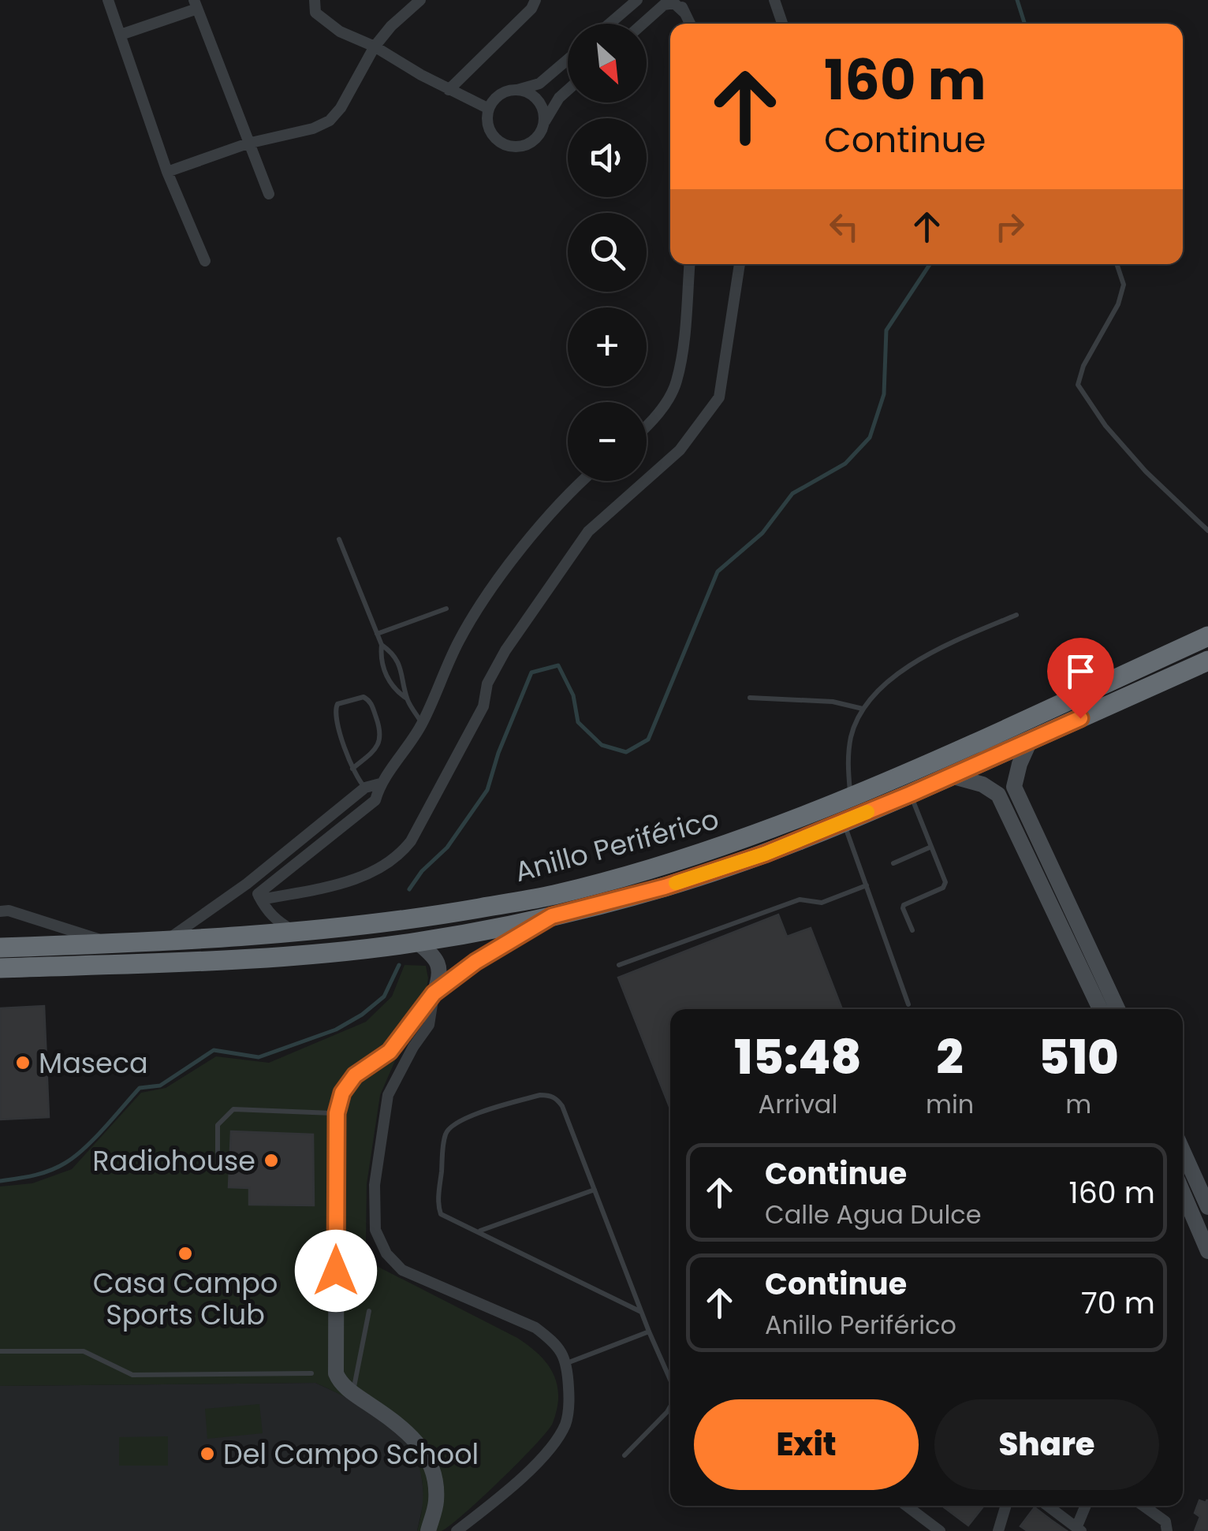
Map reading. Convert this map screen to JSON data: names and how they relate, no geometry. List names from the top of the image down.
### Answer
{
  "streets": {
    "highway": ["Anillo Periférico"]
  },
  "places": [
    "Maseca",
    "Radiohouse",
    "Casa Campo Sports Club",
    "Del Campo School"
  ],
  "north": "bottom right",
  "page": {
    "map_buttons": ["+", "−"],
    "turn": ["160 m", "Continue"],
    "eta": [
      "15:48",
      "Arrival",
      "2",
      "min",
      "510",
      "m"
    ],
    "list": [
      {
        "name": "Continue",
        "note": "Calle Agua Dulce",
        "value": "160 m"
      },
      {
        "name": "Continue",
        "note": "Anillo Periférico",
        "value": "70 m"
      }
    ],
    "buttons": ["Exit", "Share"]
  }
}
